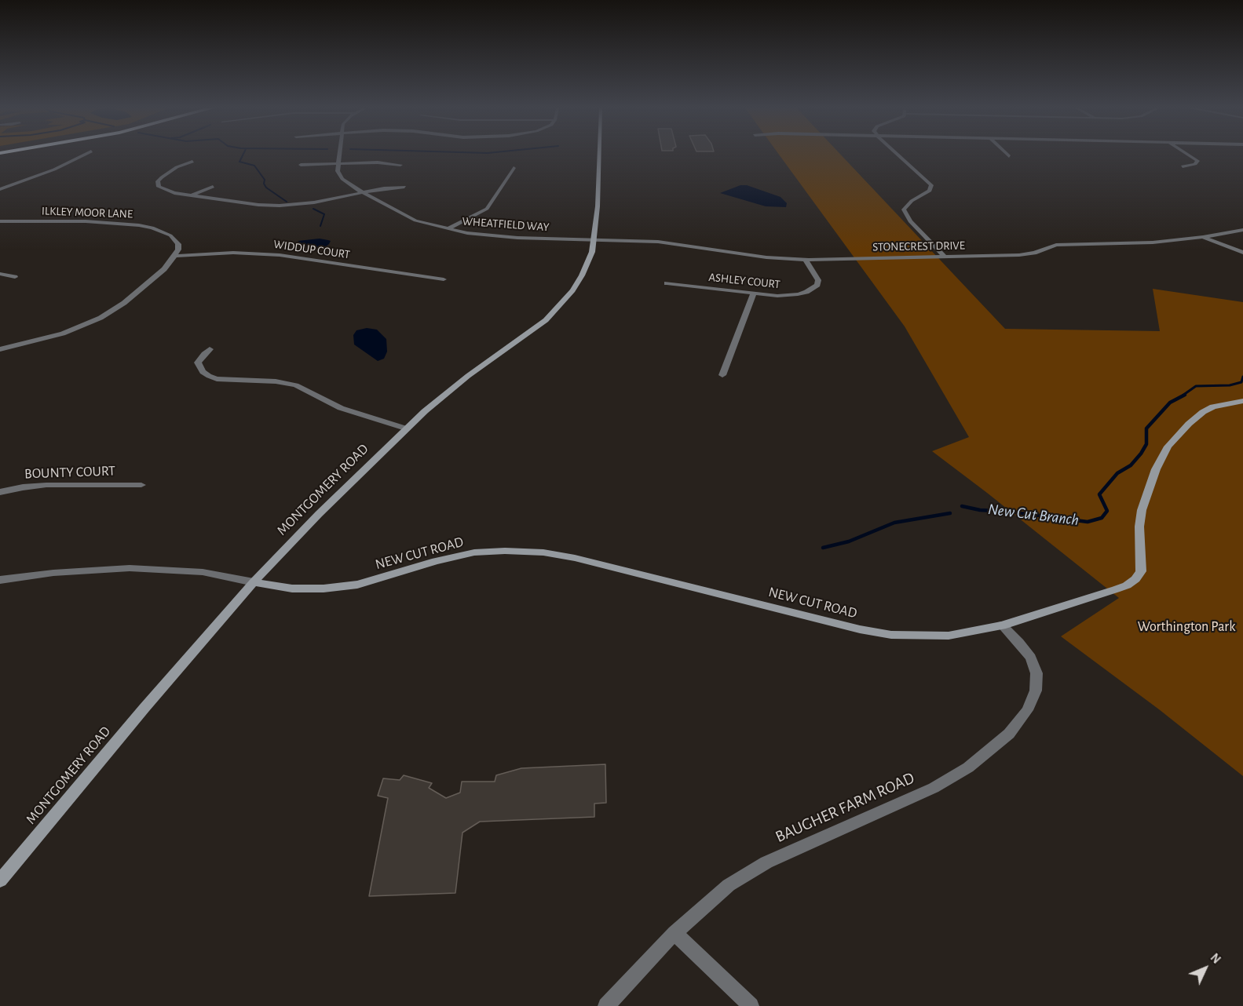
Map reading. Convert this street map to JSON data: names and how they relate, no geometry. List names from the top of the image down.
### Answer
{
  "streets": {
    "main road": ["MONTGOMERY ROAD", "NEW CUT ROAD"],
    "street": [
      "ILKLEY MOOR LANE",
      "WHEATFIELD WAY",
      "STONECREST DRIVE",
      "WIDDUP COURT",
      "ASHLEY COURT",
      "BOUNTY COURT",
      "BAUGHER FARM ROAD"
    ]
  },
  "crossings": [
    ["ILKLEY MOOR LANE", "WIDDUP COURT"],
    ["WHEATFIELD WAY", "STONECREST DRIVE"],
    ["WHEATFIELD WAY", "MONTGOMERY ROAD"],
    ["STONECREST DRIVE", "ASHLEY COURT"],
    ["STONECREST DRIVE", "MONTGOMERY ROAD"],
    ["MONTGOMERY ROAD", "NEW CUT ROAD"],
    ["NEW CUT ROAD", "BAUGHER FARM ROAD"]
  ],
  "water": ["New Cut Branch"],
  "parks": ["Worthington Park"],
  "north": "top right"
}
